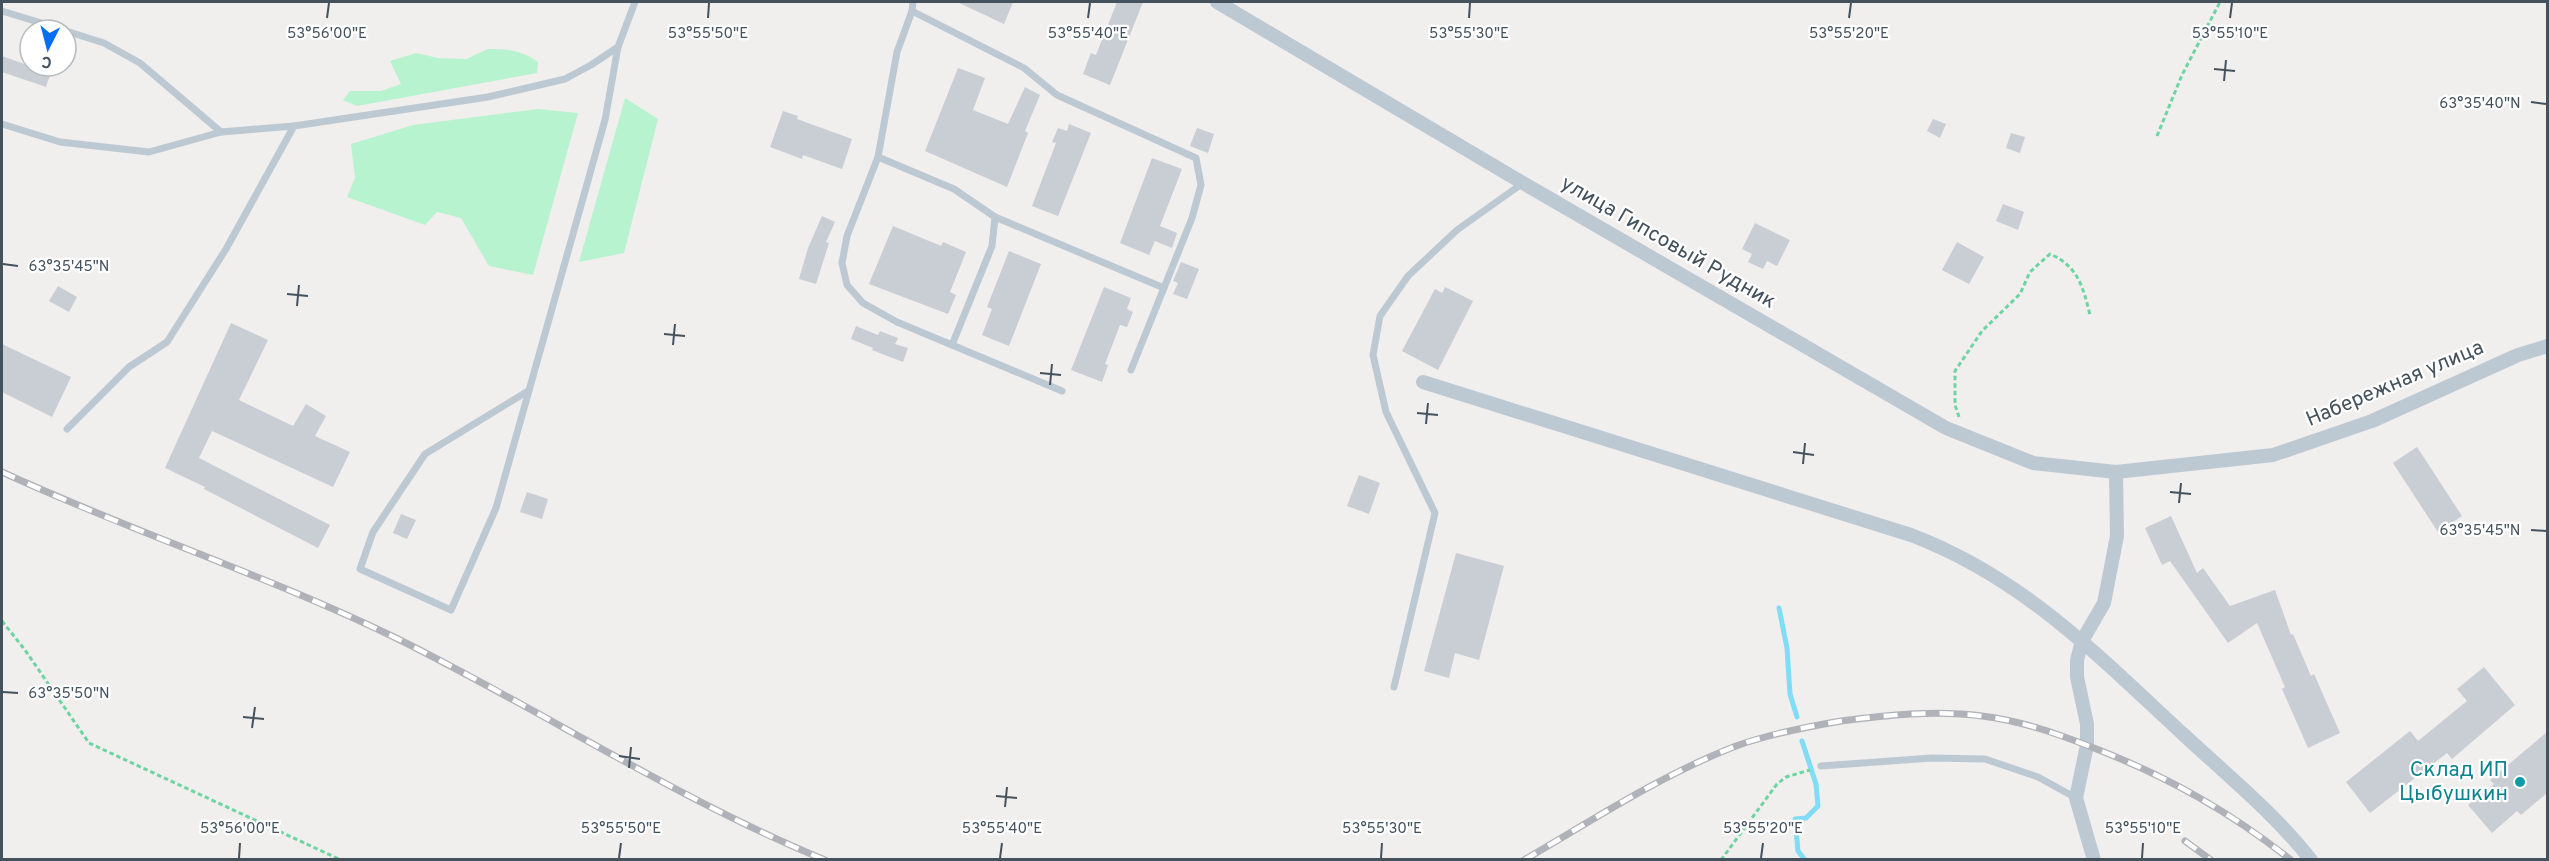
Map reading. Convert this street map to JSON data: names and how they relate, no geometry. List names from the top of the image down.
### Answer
{
  "streets": {
    "street": ["улица Гипсовый Рудник", "Набережная улица"]
  },
  "crossings": [
    ["улица Гипсовый Рудник", "Набережная улица"]
  ],
  "places": ["Склад ИП Цыбушкин"],
  "north": "bottom",
  "coordinates": [
    "53°56'00\"E",
    "53°55'50\"E",
    "53°55'40\"E",
    "53°55'30\"E",
    "53°55'20\"E",
    "53°55'10\"E",
    "63°35'40\"N",
    "63°35'45\"N",
    "63°35'50\"N"
  ]
}
